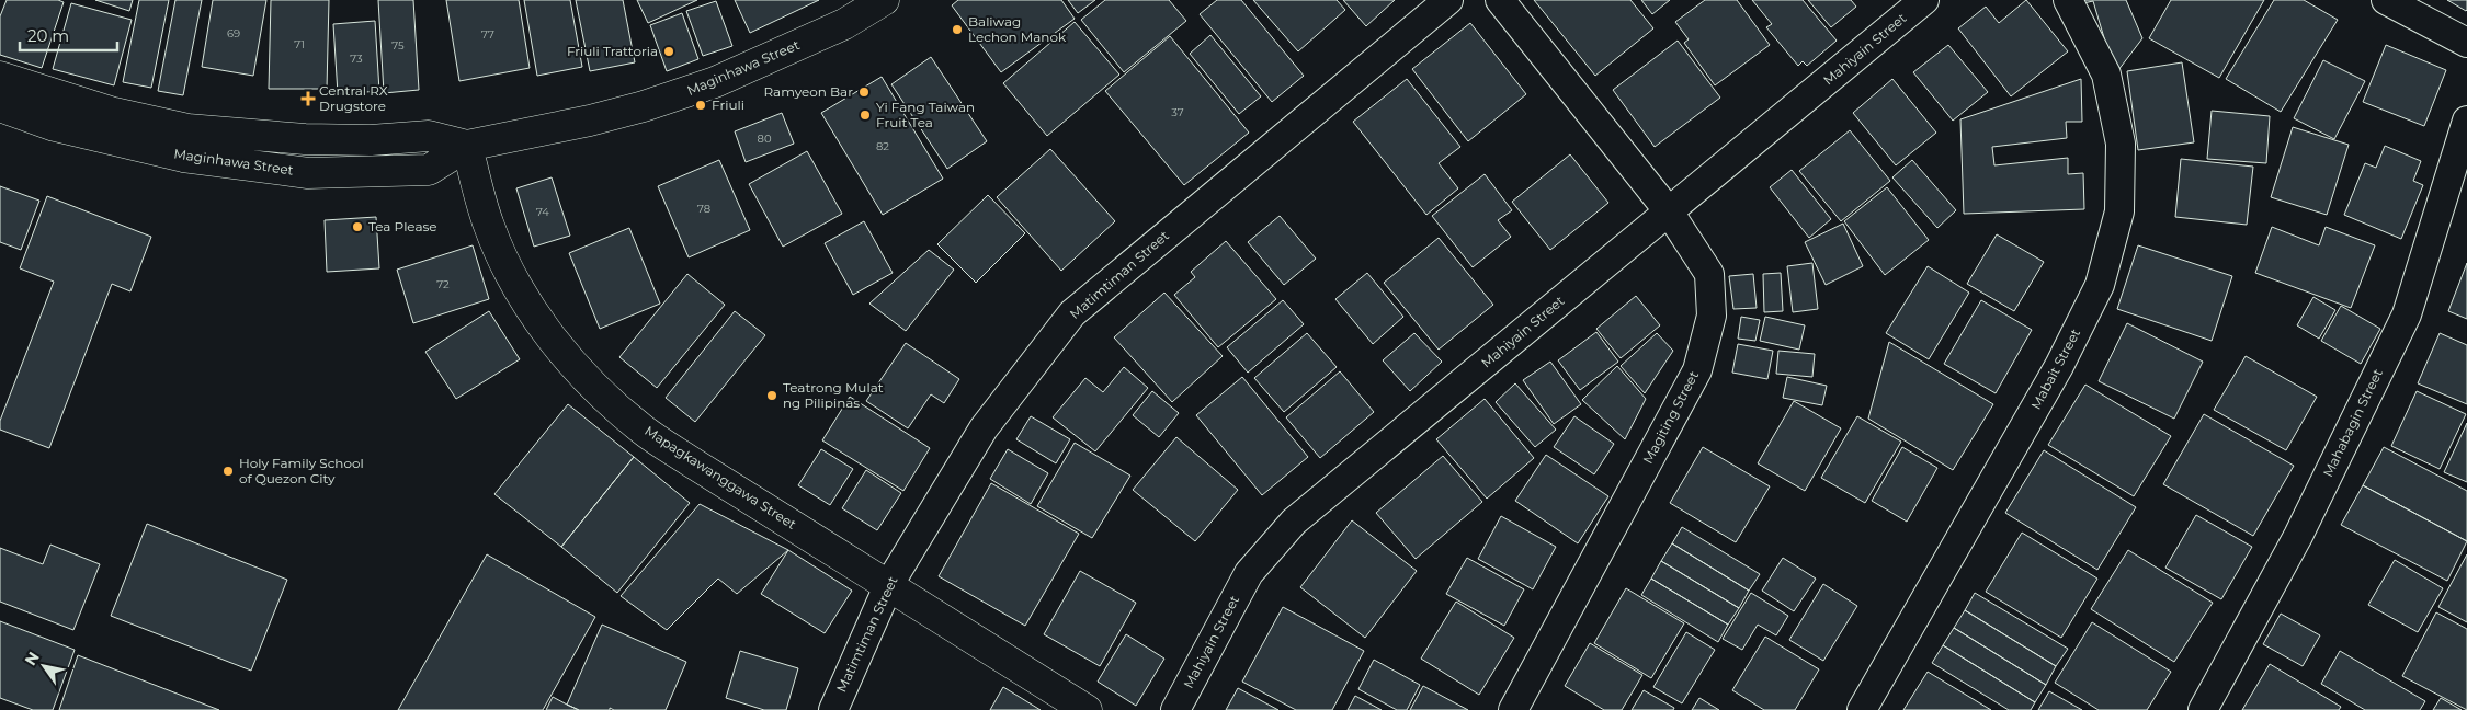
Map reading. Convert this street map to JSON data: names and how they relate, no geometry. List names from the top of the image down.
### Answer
{
  "streets": {
    "street": [
      "Mahiyain Street",
      "Maginhawa Street",
      "Matimtiman Street",
      "Mabait Street",
      "Magiting Street",
      "Mahabagin Street",
      "Mapagkawanggawa Street"
    ]
  },
  "crossings": [
    ["Mahiyain Street", "Magiting Street"],
    ["Maginhawa Street", "Mapagkawanggawa Street"],
    ["Matimtiman Street", "Mapagkawanggawa Street"]
  ],
  "places": {
    "other": [
      "Baliwag Lechon Manok",
      "Friuli Trattoria",
      "Ramyeon Bar",
      "Friuli",
      "Yi Fang Taiwan Fruit Tea",
      "Tea Please",
      "Teatrong Mulat ng Pilipinas",
      "Holy Family School of Quezon City"
    ],
    "health": ["Central RX Drugstore"]
  },
  "house_numbers": [
    "69",
    "77",
    "71",
    "75",
    "73",
    "37",
    "80",
    "82",
    "78",
    "74",
    "72"
  ],
  "scale_bar": "20 m",
  "north": "top left"
}
